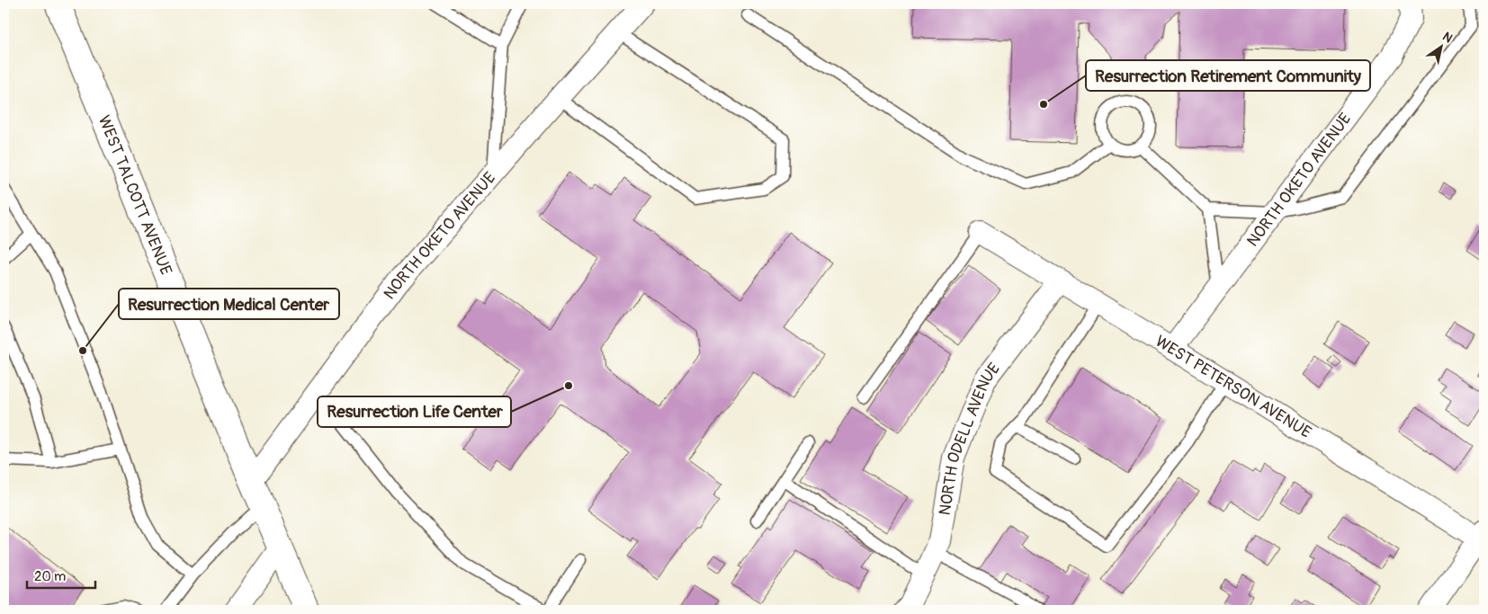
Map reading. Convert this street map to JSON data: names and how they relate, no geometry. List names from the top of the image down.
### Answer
{
  "streets": {
    "street": [
      "NORTH OKETO AVENUE",
      "WEST TALCOTT AVENUE",
      "WEST PETERSON AVENUE",
      "NORTH ODELL AVENUE"
    ]
  },
  "crossings": [
    ["NORTH OKETO AVENUE", "WEST TALCOTT AVENUE"],
    ["NORTH OKETO AVENUE", "WEST PETERSON AVENUE"],
    ["WEST PETERSON AVENUE", "NORTH ODELL AVENUE"]
  ],
  "places": ["Resurrection Retirement Community", "Resurrection Medical Center", "Resurrection Life Center"],
  "scale_bar": "20 m",
  "north": "top right"
}
